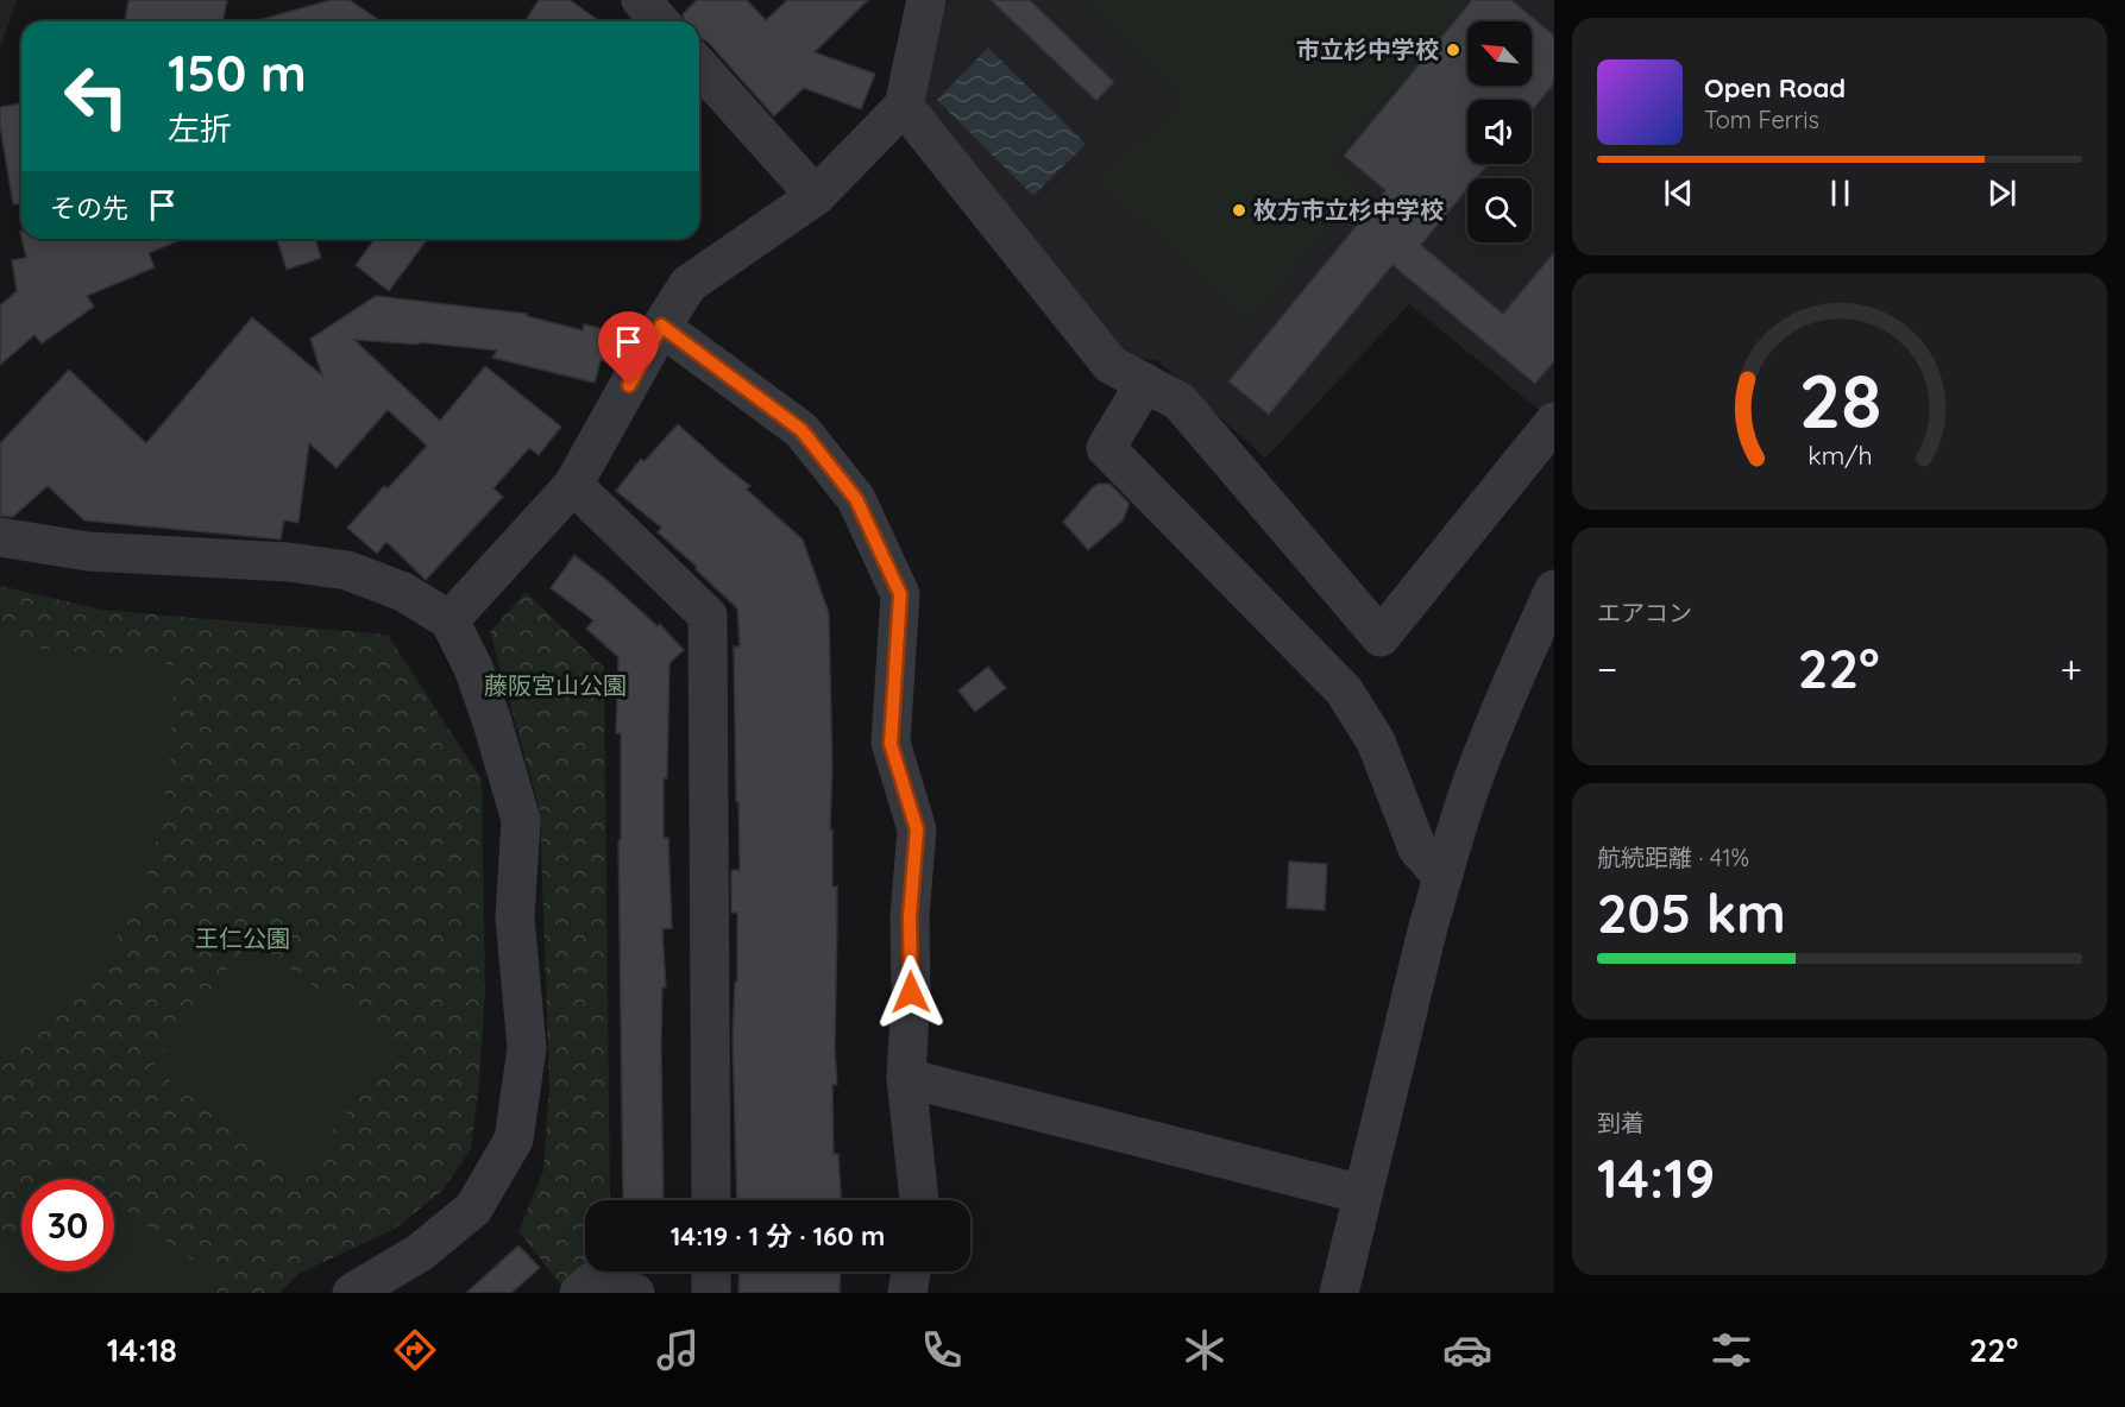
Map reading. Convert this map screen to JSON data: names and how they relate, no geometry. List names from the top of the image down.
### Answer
{
  "parks": ["藤阪宮山公園", "王仁公園"],
  "places": ["市立杉中学校", "枚方市立杉中学校"],
  "north": "top left",
  "page": {
    "turn": ["150 m", "左折"],
    "song": ["Open Road", "Tom Ferris"],
    "then": "その先",
    "tile": [
      "エアコン",
      ["航続距離 · 41%", "205 km"],
      ["到着", "14:19"]
    ],
    "heat": ["−", "22°", "+"],
    "limit": "30",
    "trip": "14:19 · 1 分 · 160 m",
    "tabs": ["14:18", "22°"],
    "gauge": ["28", "km/h"]
  }
}
